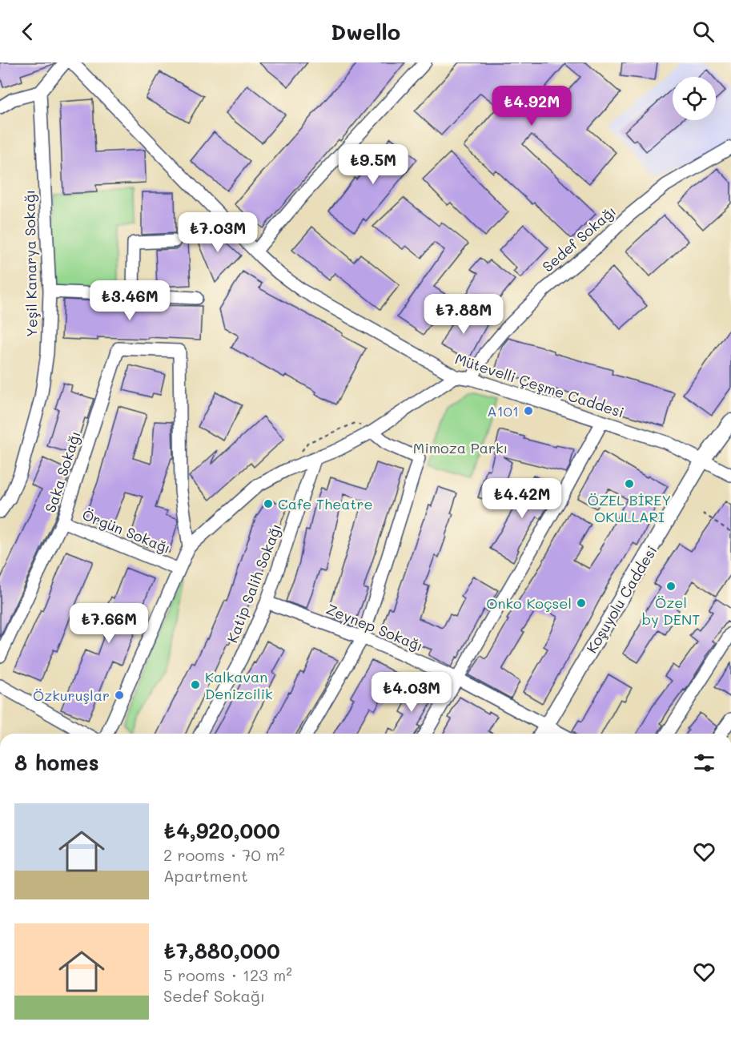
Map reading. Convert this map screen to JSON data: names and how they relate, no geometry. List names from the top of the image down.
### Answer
{
  "streets": {
    "main road": ["Koşuyolu Caddesi"],
    "street": [
      "Sedef Sokağı",
      "Yeşil Kanarya Sokağı",
      "Mütevelli Çeşme Caddesi",
      "Saka Sokağı",
      "Örgün Sokağı",
      "Katip Salih Sokağı",
      "Zeynep Sokağı"
    ]
  },
  "crossings": [
    ["Sedef Sokağı", "Mütevelli Çeşme Caddesi"],
    ["Mütevelli Çeşme Caddesi", "Koşuyolu Caddesi"],
    ["Saka Sokağı", "Örgün Sokağı"],
    ["Katip Salih Sokağı", "Zeynep Sokağı"],
    ["Koşuyolu Caddesi", "Zeynep Sokağı"]
  ],
  "parks": ["Mimoza Parkı"],
  "places": [
    "A101",
    "ÖZEL BİREY OKULLARI",
    "Cafe Theatre",
    "Özel by DENT",
    "Onko Koçsel",
    "Kalkavan Denizcilik",
    "Özkuruşlar"
  ],
  "page": {
    "header": "Dwello",
    "price": [
      "₺4.92M",
      "₺9.5M",
      "₺7.03M",
      "₺3.46M",
      "₺7.88M",
      "₺4.42M",
      "₺7.66M",
      "₺4.03M"
    ],
    "heading": "8 homes",
    "list": [
      {
        "name": "₺4,920,000",
        "note": "2 rooms · 70 m² · Apartment"
      },
      {
        "name": "₺7,880,000",
        "note": "5 rooms · 123 m² · Sedef Sokağı"
      }
    ]
  }
}
